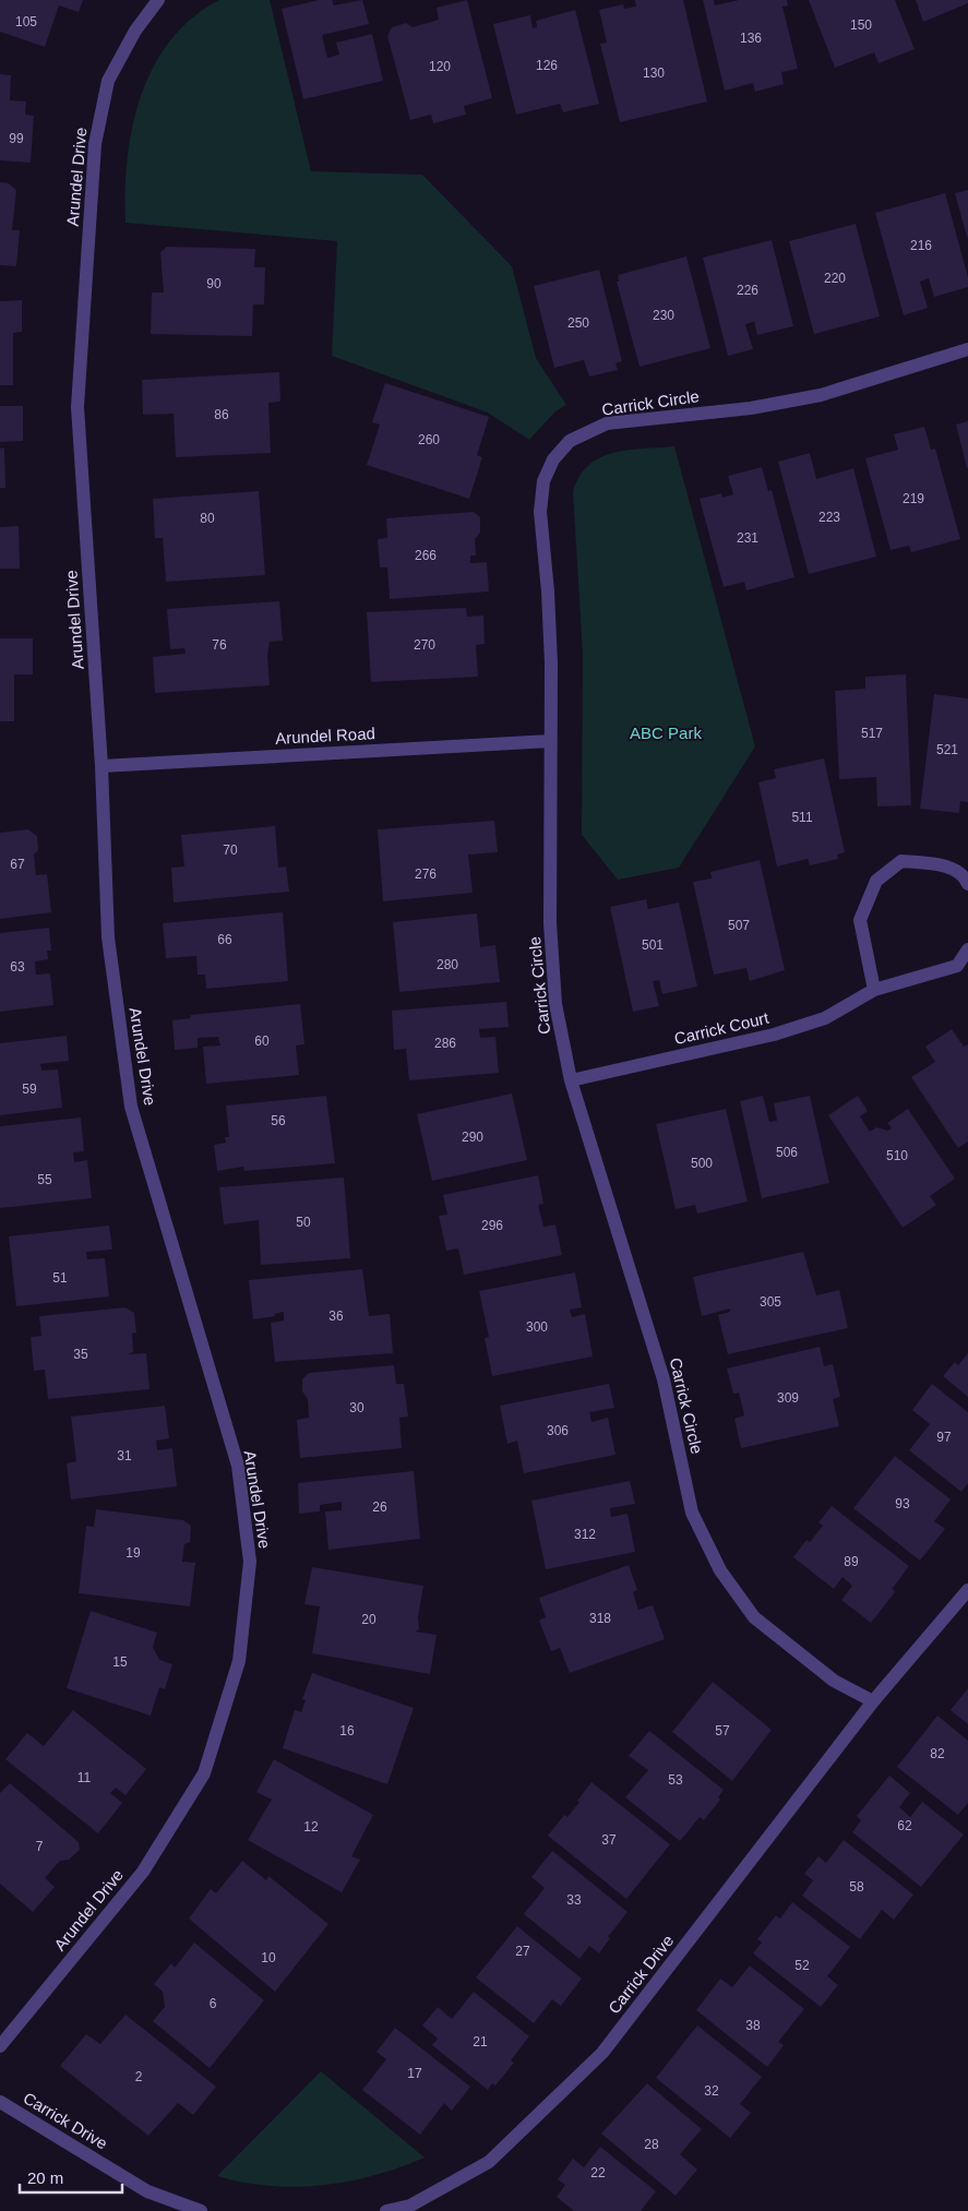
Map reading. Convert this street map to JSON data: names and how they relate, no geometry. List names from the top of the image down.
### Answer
{
  "streets": {
    "street": [
      "Arundel Drive",
      "Carrick Circle",
      "Arundel Road",
      "Carrick Court",
      "Carrick Drive"
    ]
  },
  "crossings": [
    ["Arundel Drive", "Arundel Road"],
    ["Carrick Circle", "Arundel Road"],
    ["Carrick Circle", "Carrick Court"],
    ["Carrick Circle", "Carrick Drive"]
  ],
  "parks": ["ABC Park"],
  "house_numbers": [
    "105",
    "150",
    "136",
    "126",
    "120",
    "130",
    "99",
    "216",
    "220",
    "90",
    "226",
    "230",
    "250",
    "86",
    "260",
    "219",
    "223",
    "80",
    "231",
    "266",
    "76",
    "270",
    "517",
    "521",
    "511",
    "70",
    "67",
    "276",
    "507",
    "66",
    "501",
    "280",
    "63",
    "60",
    "286",
    "59",
    "56",
    "290",
    "506",
    "510",
    "500",
    "55",
    "50",
    "296",
    "51",
    "305",
    "36",
    "300",
    "35",
    "309",
    "30",
    "306",
    "97",
    "31",
    "93",
    "26",
    "312",
    "19",
    "89",
    "318",
    "20",
    "15",
    "16",
    "57",
    "82",
    "11",
    "53",
    "62",
    "12",
    "37",
    "7",
    "58",
    "33",
    "27",
    "10",
    "52",
    "6",
    "38",
    "21",
    "17",
    "2",
    "32",
    "28",
    "22"
  ],
  "scale_bar": "20 m"
}
